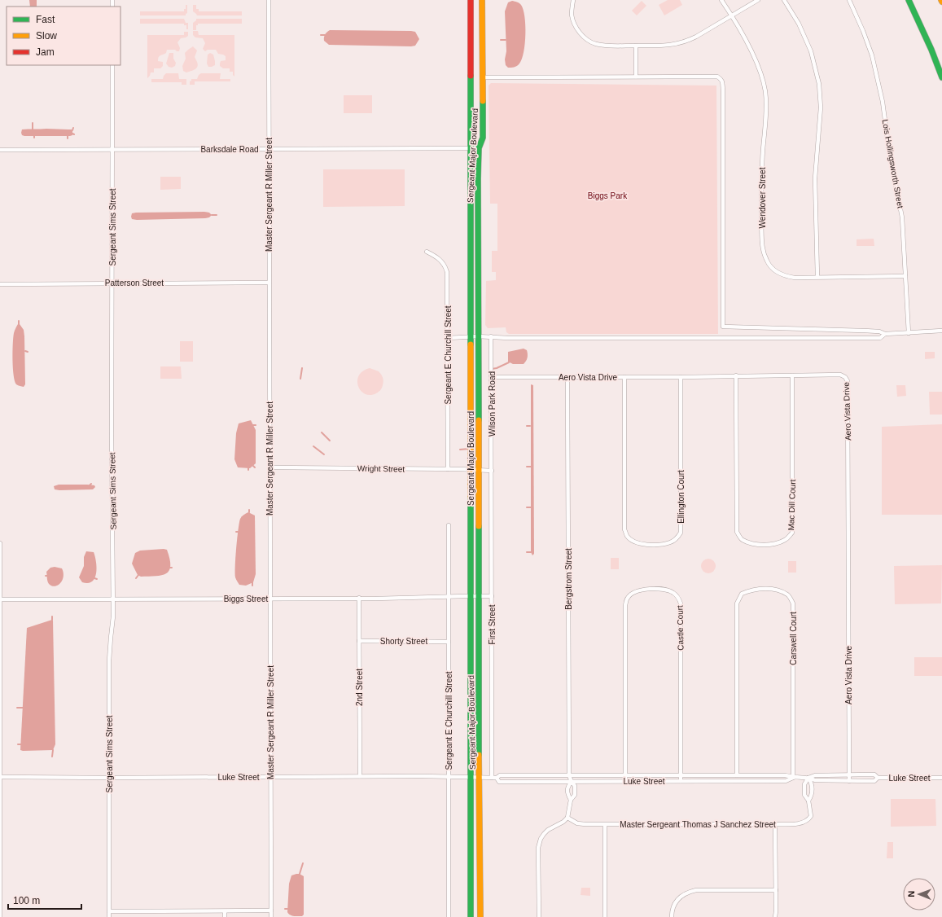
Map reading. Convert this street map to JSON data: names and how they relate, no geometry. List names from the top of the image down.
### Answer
{
  "streets": {
    "street": [
      "Barksdale Road",
      "Sergeant Major Boulevard",
      "Lois Hollingsworth Street",
      "Master Sergeant R Miller Street",
      "Wendover Street",
      "Sergeant Sims Street",
      "Patterson Street",
      "Sergeant E Churchill Street",
      "Aero Vista Drive",
      "Wilson Park Road",
      "Wright Street",
      "Ellington Court",
      "Mac Dill Court",
      "Bergstrom Street",
      "Biggs Street",
      "First Street",
      "Castle Court",
      "Carswell Court",
      "Shorty Street",
      "2nd Street",
      "Luke Street",
      "Master Sergeant Thomas J Sanchez Street"
    ]
  },
  "crossings": [
    ["Barksdale Road", "Sergeant Major Boulevard"],
    ["Barksdale Road", "Master Sergeant R Miller Street"],
    ["Barksdale Road", "Sergeant Sims Street"],
    ["Sergeant Major Boulevard", "Wright Street"],
    ["Sergeant Major Boulevard", "Biggs Street"],
    ["Sergeant Major Boulevard", "Luke Street"],
    ["Lois Hollingsworth Street", "Wendover Street"],
    ["Master Sergeant R Miller Street", "Patterson Street"],
    ["Master Sergeant R Miller Street", "Wright Street"],
    ["Master Sergeant R Miller Street", "Biggs Street"],
    ["Master Sergeant R Miller Street", "Luke Street"],
    ["Sergeant Sims Street", "Patterson Street"],
    ["Sergeant Sims Street", "Biggs Street"],
    ["Sergeant Sims Street", "Luke Street"],
    ["Sergeant E Churchill Street", "Wright Street"],
    ["Sergeant E Churchill Street", "Biggs Street"],
    ["Sergeant E Churchill Street", "Shorty Street"],
    ["Sergeant E Churchill Street", "Luke Street"],
    ["Aero Vista Drive", "Wilson Park Road"],
    ["Aero Vista Drive", "Ellington Court"],
    ["Aero Vista Drive", "Mac Dill Court"],
    ["Aero Vista Drive", "Bergstrom Street"],
    ["Aero Vista Drive", "Luke Street"],
    ["Wilson Park Road", "Wright Street"],
    ["Wilson Park Road", "First Street"],
    ["Wright Street", "First Street"],
    ["Bergstrom Street", "Luke Street"],
    ["Bergstrom Street", "Master Sergeant Thomas J Sanchez Street"],
    ["Biggs Street", "First Street"],
    ["Biggs Street", "2nd Street"],
    ["First Street", "Luke Street"],
    ["Castle Court", "Luke Street"],
    ["Carswell Court", "Luke Street"],
    ["Shorty Street", "2nd Street"],
    ["2nd Street", "Luke Street"],
    ["Luke Street", "Master Sergeant Thomas J Sanchez Street"]
  ],
  "parks": ["Biggs Park"],
  "legend": ["Fast", "Slow", "Jam"],
  "scale_bar": "100 m",
  "north": "left"
}
